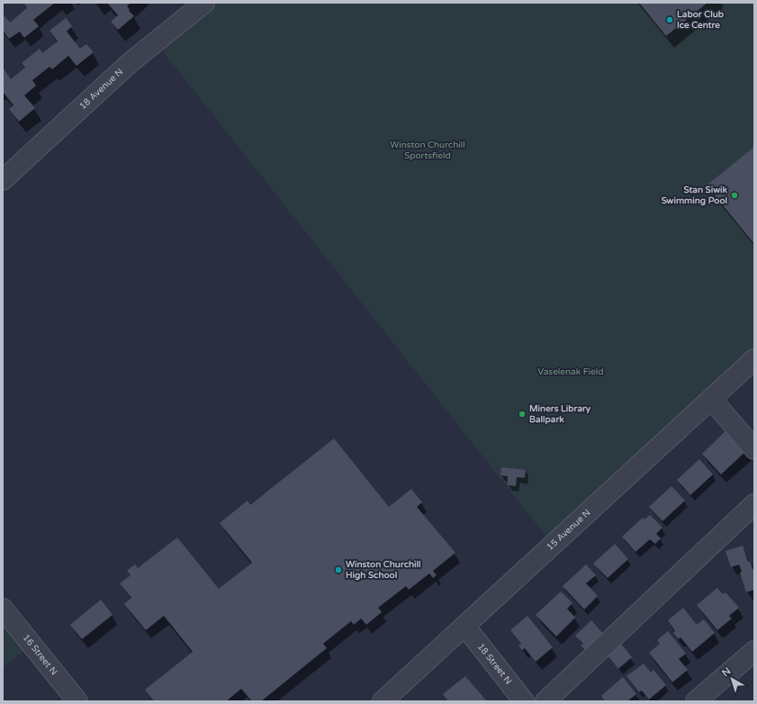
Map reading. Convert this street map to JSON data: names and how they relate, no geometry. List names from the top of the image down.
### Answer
{
  "streets": {
    "street": [
      "18 Avenue N",
      "15 Avenue N",
      "16 Street N",
      "18 Street N"
    ]
  },
  "crossings": [
    ["15 Avenue N", "18 Street N"]
  ],
  "parks": ["Winston Churchill Sportsfield", "Vaselenak Field"],
  "places": [
    "Labor Club Ice Centre",
    "Stan Siwik Swimming Pool",
    "Miners Library Ballpark",
    "Winston Churchill High School"
  ],
  "north": "top left"
}
